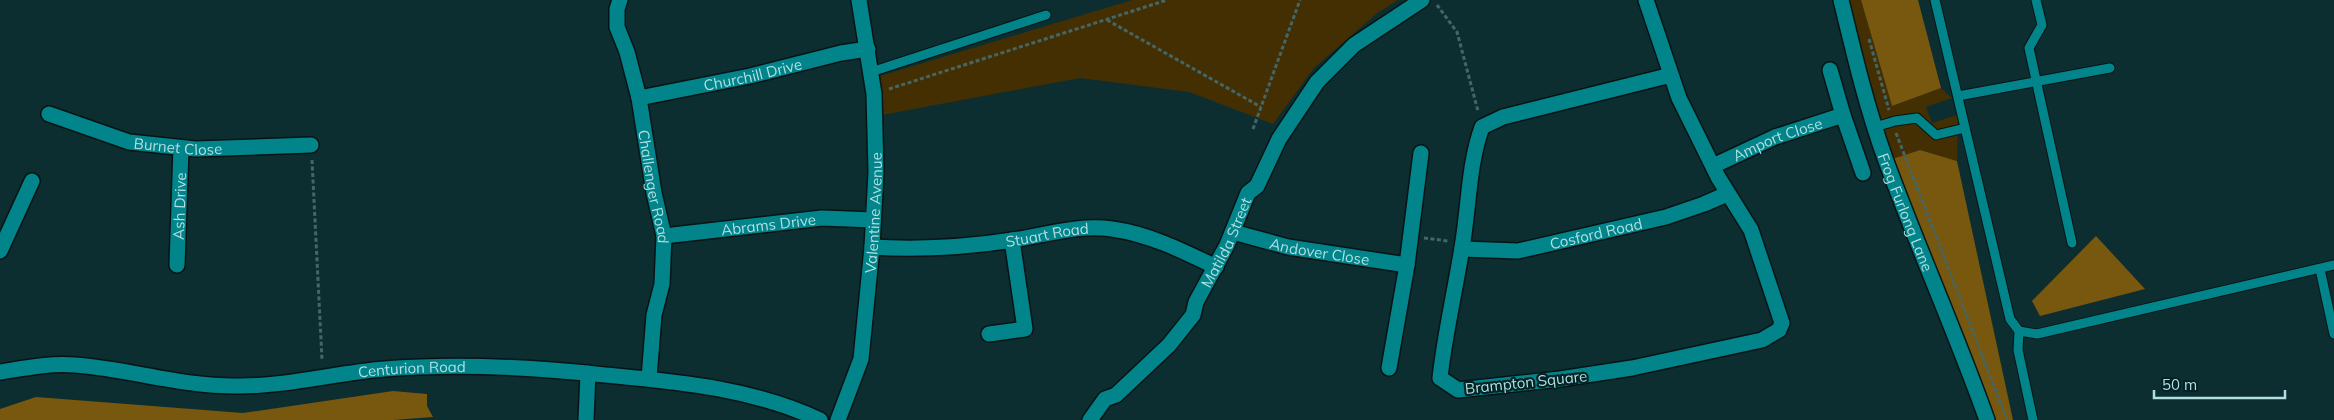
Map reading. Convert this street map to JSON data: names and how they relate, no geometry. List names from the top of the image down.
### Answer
{
  "streets": {
    "street": [
      "Churchill Drive",
      "Amport Close",
      "Burnet Close",
      "Challenger Road",
      "Ash Drive",
      "Valentine Avenue",
      "Frog Furlong Lane",
      "Abrams Drive",
      "Cosford Road",
      "Stuart Road",
      "Matilda Street",
      "Andover Close",
      "Centurion Road",
      "Brampton Square"
    ]
  },
  "crossings": [
    ["Churchill Drive", "Challenger Road"],
    ["Churchill Drive", "Valentine Avenue"],
    ["Amport Close", "Brampton Square"],
    ["Burnet Close", "Ash Drive"],
    ["Challenger Road", "Abrams Drive"],
    ["Challenger Road", "Centurion Road"],
    ["Valentine Avenue", "Abrams Drive"],
    ["Valentine Avenue", "Stuart Road"],
    ["Cosford Road", "Brampton Square"],
    ["Stuart Road", "Matilda Street"],
    ["Matilda Street", "Andover Close"]
  ],
  "scale_bar": "50 m"
}
